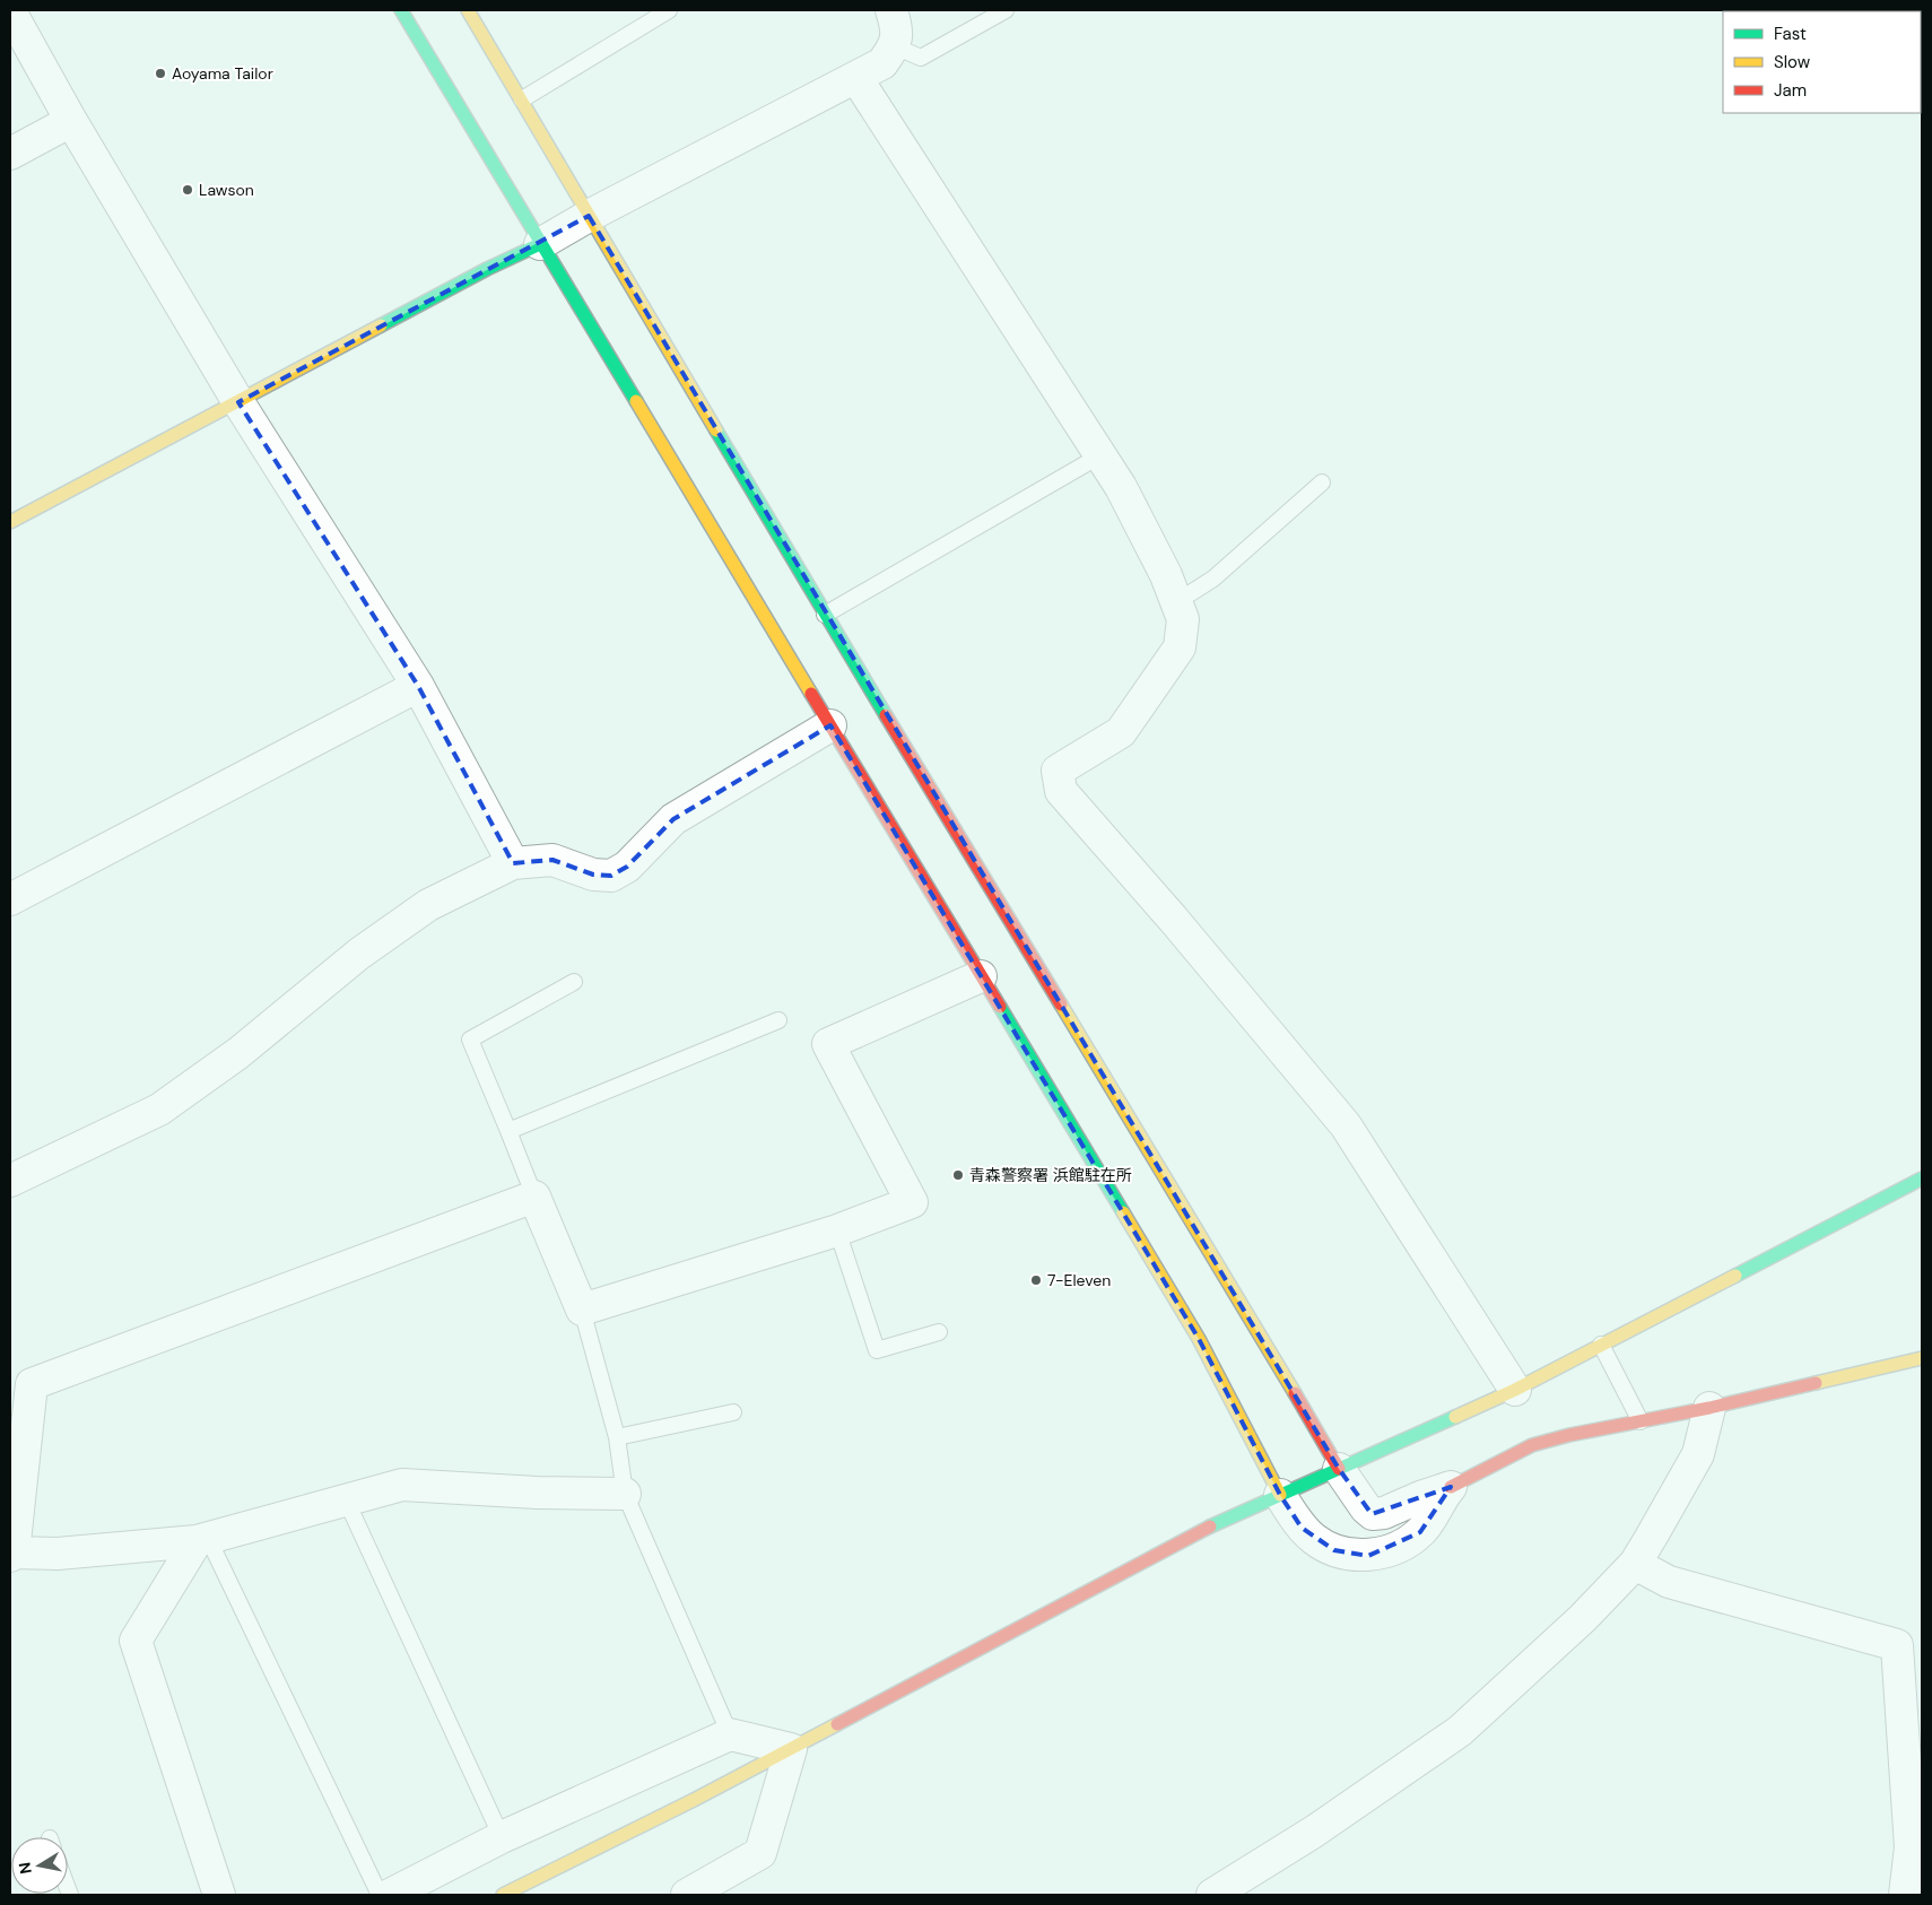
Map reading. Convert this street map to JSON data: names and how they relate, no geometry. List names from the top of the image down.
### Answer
{
  "places": [
    "Aoyama Tailor",
    "Lawson",
    "青森警察署 浜館駐在所",
    "7-Eleven"
  ],
  "legend": ["Fast", "Slow", "Jam"],
  "north": "left"
}
